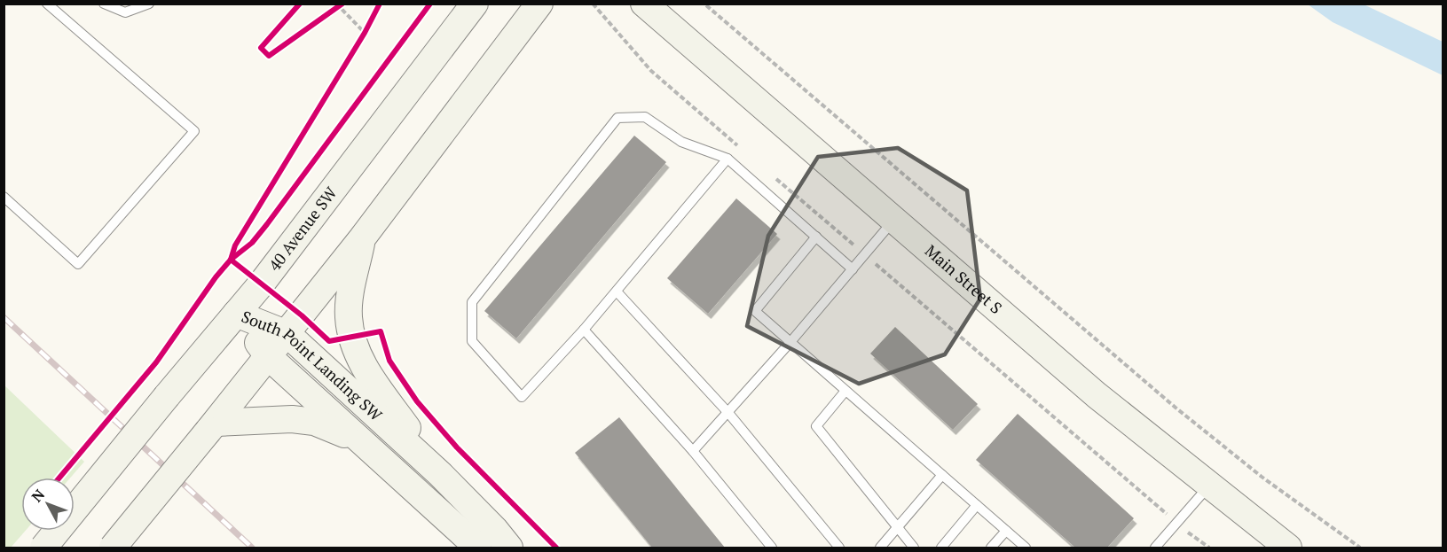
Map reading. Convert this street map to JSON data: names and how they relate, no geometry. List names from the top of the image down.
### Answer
{
  "streets": {
    "main road": ["40 Avenue SW", "Main Street S", "South Point Landing SW"]
  },
  "crossings": [
    ["40 Avenue SW", "South Point Landing SW"]
  ],
  "north": "top left"
}
